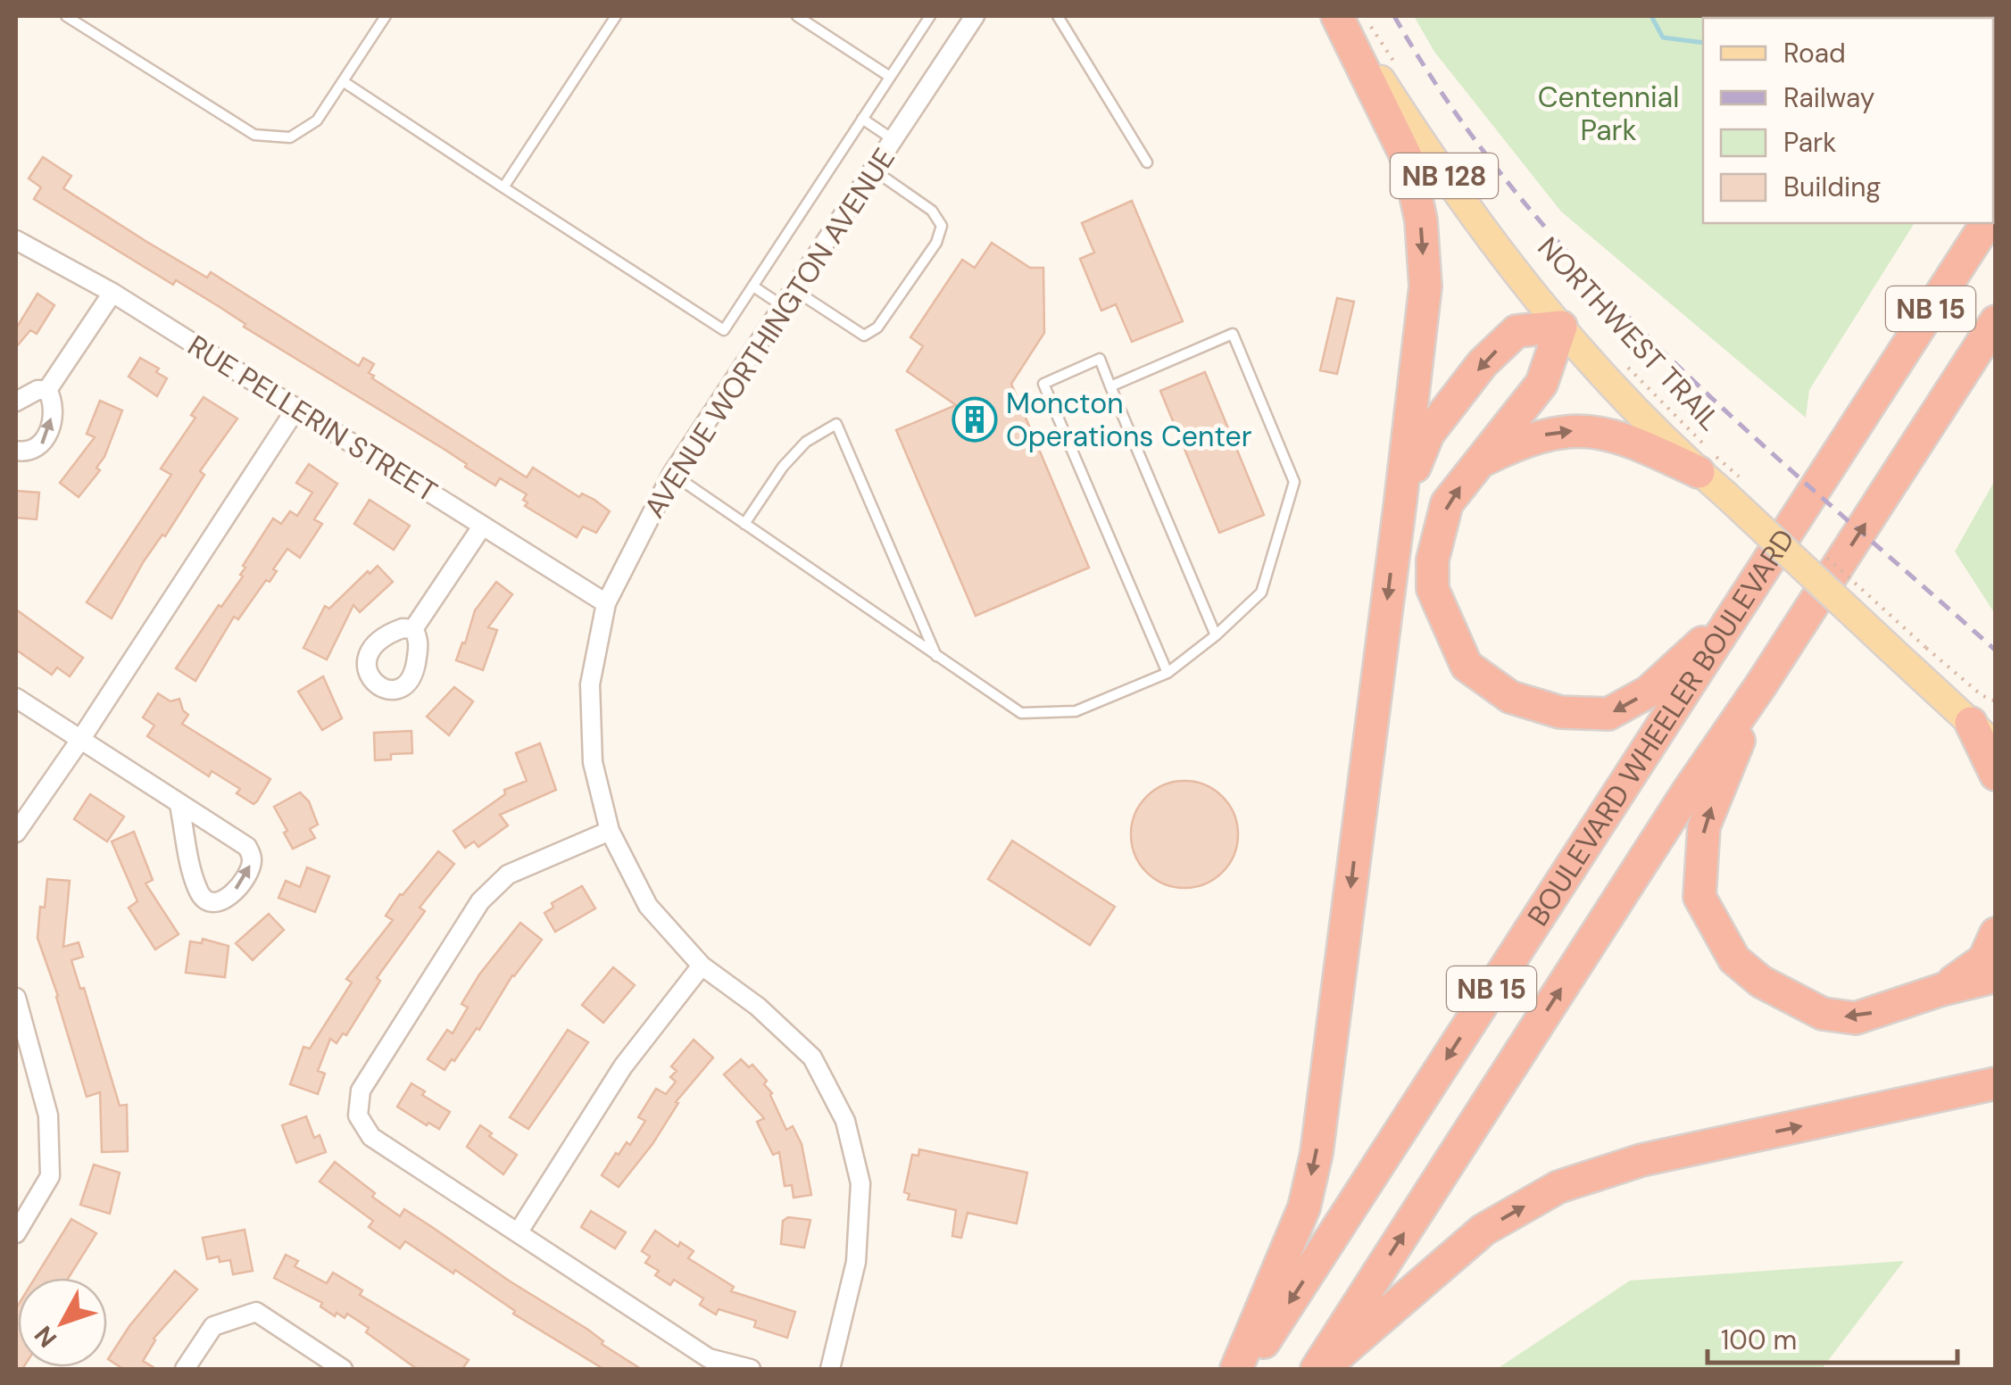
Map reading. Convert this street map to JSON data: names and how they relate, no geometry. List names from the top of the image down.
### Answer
{
  "streets": {
    "highway": ["NB 15", "BOULEVARD WHEELER BOULEVARD"],
    "main road": ["NB 128"],
    "street": ["AVENUE WORTHINGTON AVENUE", "RUE PELLERIN STREET"],
    "path": ["NORTHWEST TRAIL"]
  },
  "crossings": [
    ["NB 128", "NORTHWEST TRAIL"],
    ["AVENUE WORTHINGTON AVENUE", "RUE PELLERIN STREET"]
  ],
  "parks": ["Centennial Park"],
  "places": {
    "building": ["Moncton Operations Center"]
  },
  "legend": [
    "Road",
    "Railway",
    "Park",
    "Building"
  ],
  "scale_bar": "100 m",
  "north": "bottom left"
}
